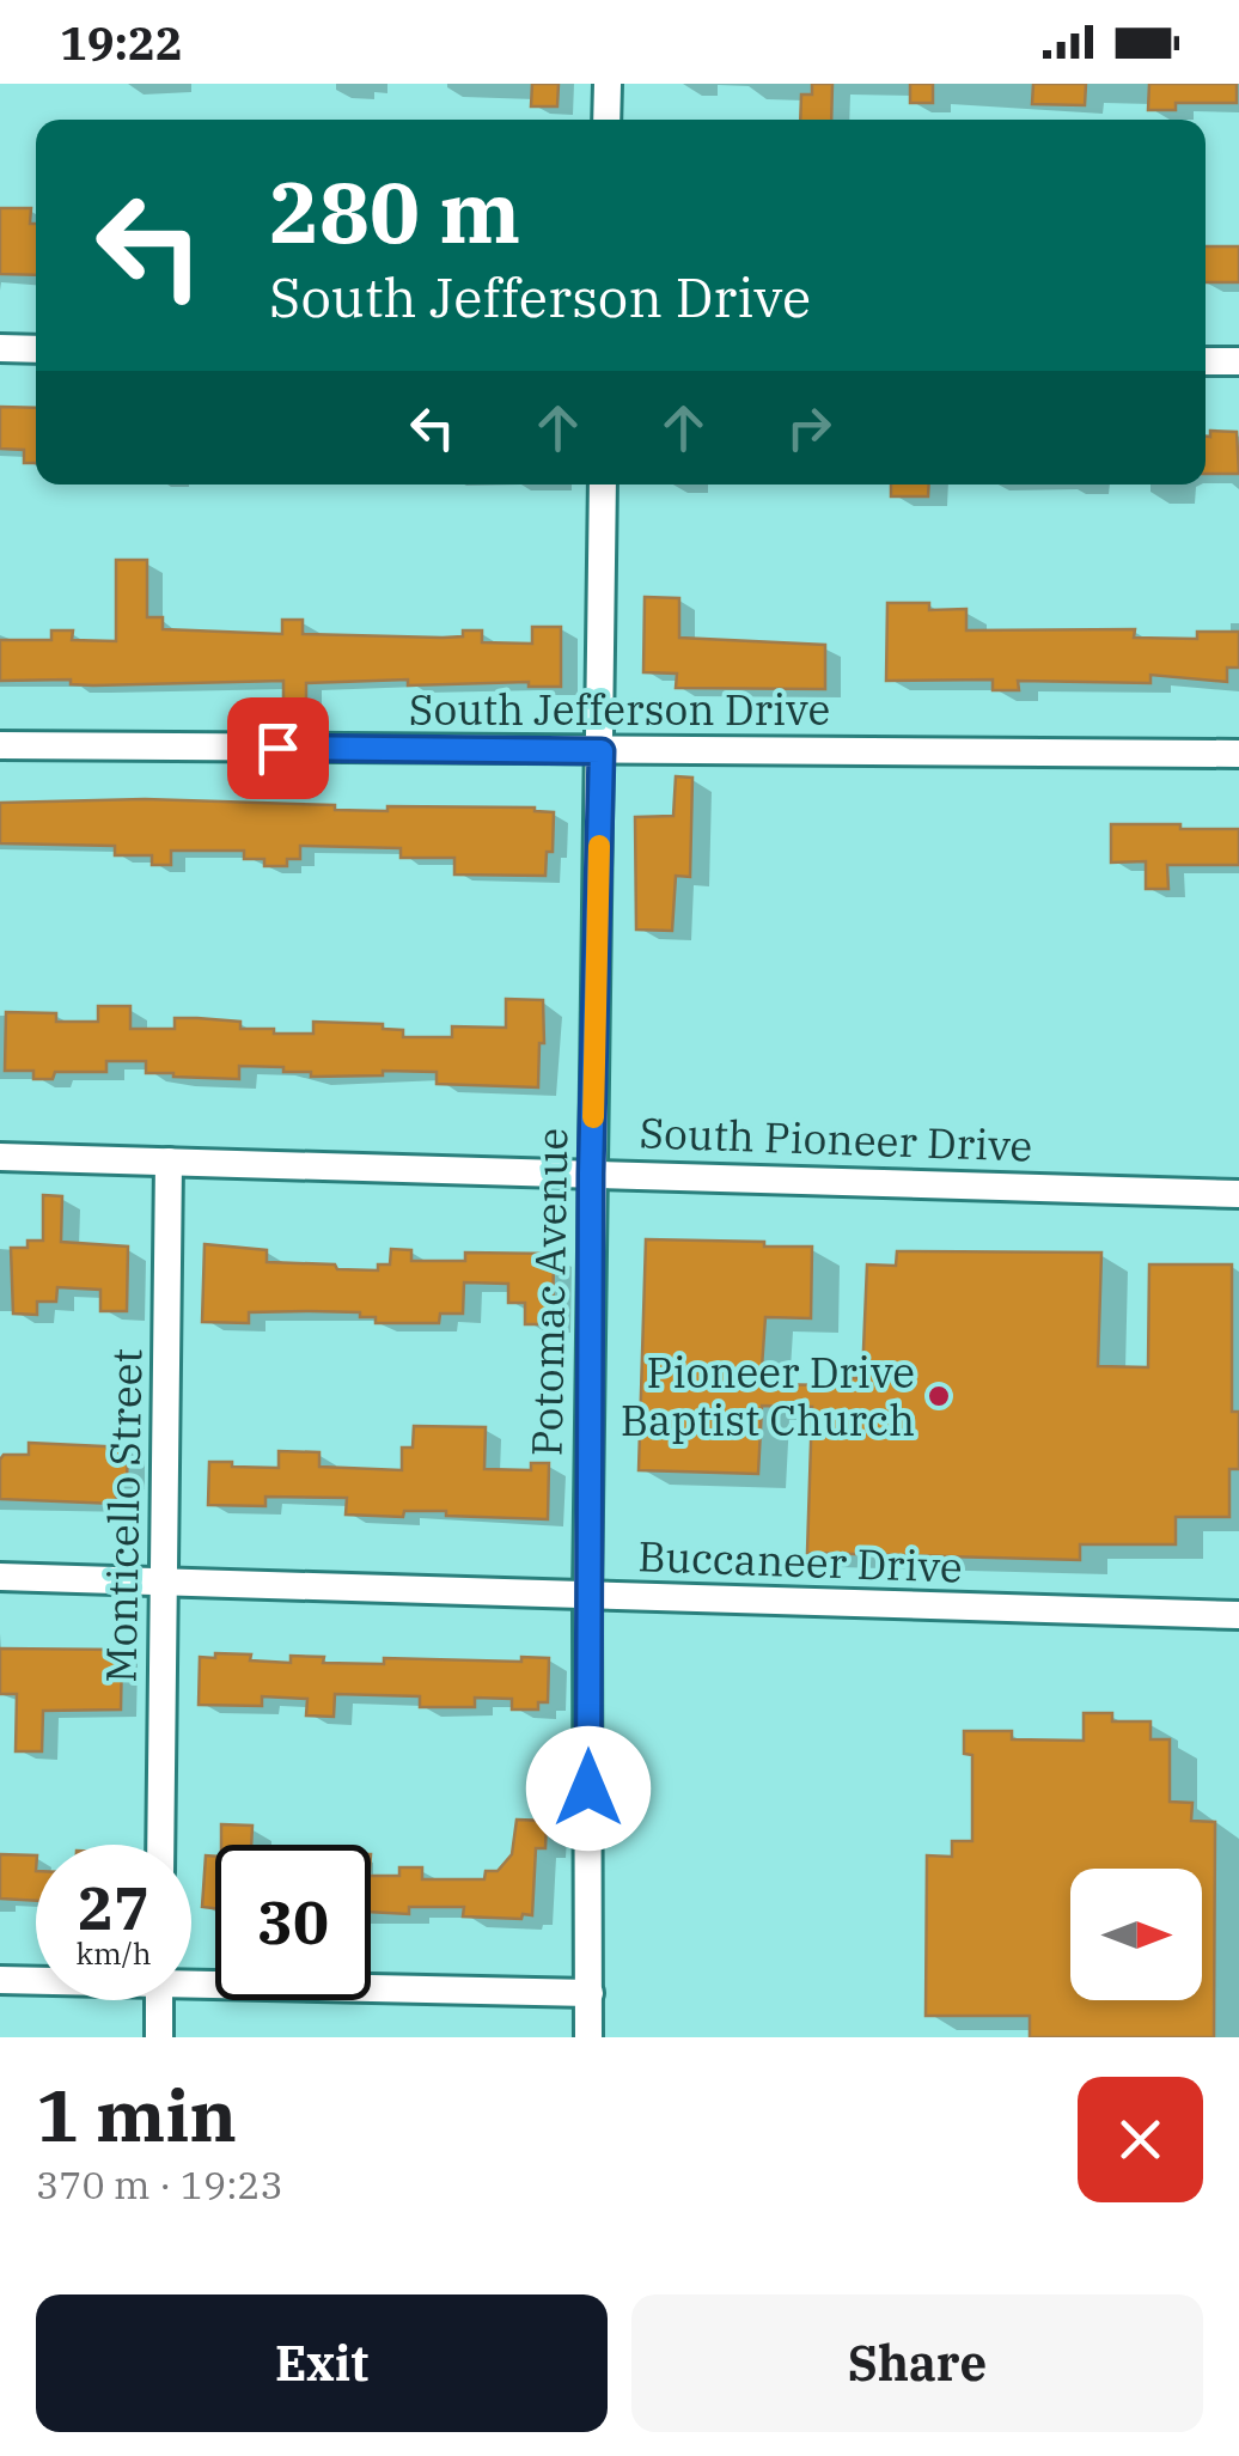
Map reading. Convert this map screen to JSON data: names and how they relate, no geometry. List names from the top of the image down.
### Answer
{
  "streets": {
    "street": [
      "South Jefferson Drive",
      "South Pioneer Drive",
      "Potomac Avenue",
      "Monticello Street",
      "Buccaneer Drive"
    ]
  },
  "crossings": [
    ["South Jefferson Drive", "Potomac Avenue"],
    ["South Pioneer Drive", "Potomac Avenue"],
    ["South Pioneer Drive", "Monticello Street"],
    ["Potomac Avenue", "Buccaneer Drive"],
    ["Monticello Street", "Buccaneer Drive"]
  ],
  "places": ["Pioneer Drive Baptist Church"],
  "north": "right",
  "page": {
    "status": "19:22",
    "turn": ["280 m", "South Jefferson Drive"],
    "speed": "27 km/h",
    "limit": "30",
    "heading": ["1 min", "370 m · 19:23"],
    "buttons": ["Exit", "Share"]
  }
}
